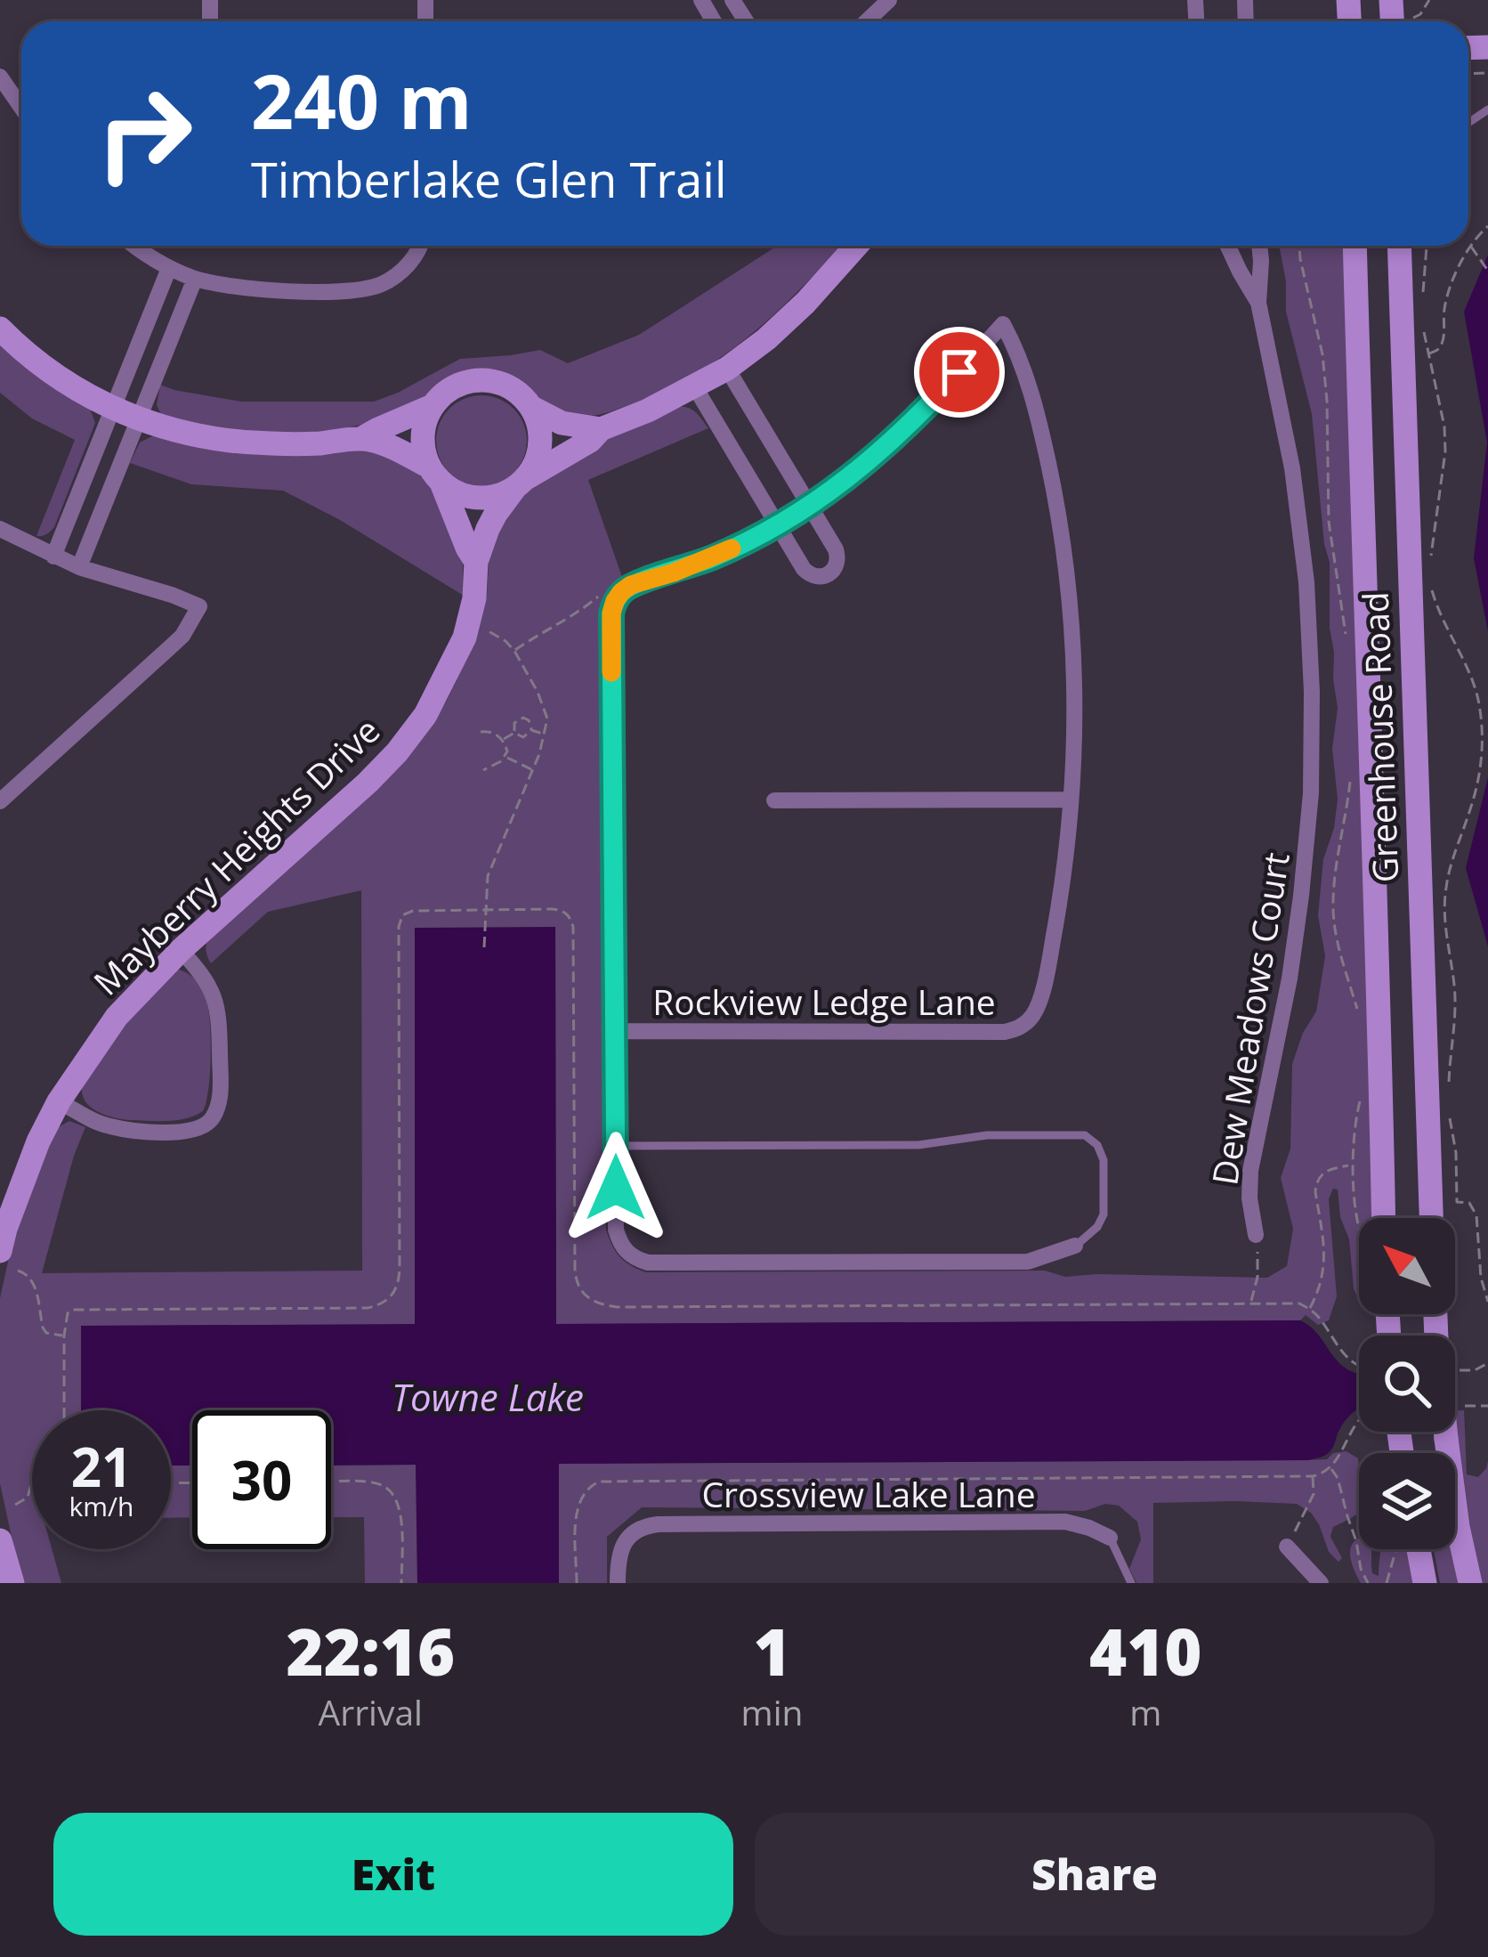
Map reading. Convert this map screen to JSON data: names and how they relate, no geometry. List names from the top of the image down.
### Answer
{
  "streets": {
    "main road": ["Greenhouse Road", "Mayberry Heights Drive"],
    "street": ["Rockview Ledge Lane", "Dew Meadows Court", "Crossview Lake Lane"]
  },
  "water": ["Towne Lake"],
  "north": "top left",
  "page": {
    "turn": ["240 m", "Timberlake Glen Trail"],
    "speed": "21 km/h",
    "limit": "30",
    "eta": [
      "22:16",
      "Arrival",
      "1",
      "min",
      "410",
      "m"
    ],
    "buttons": ["Exit", "Share"]
  }
}
